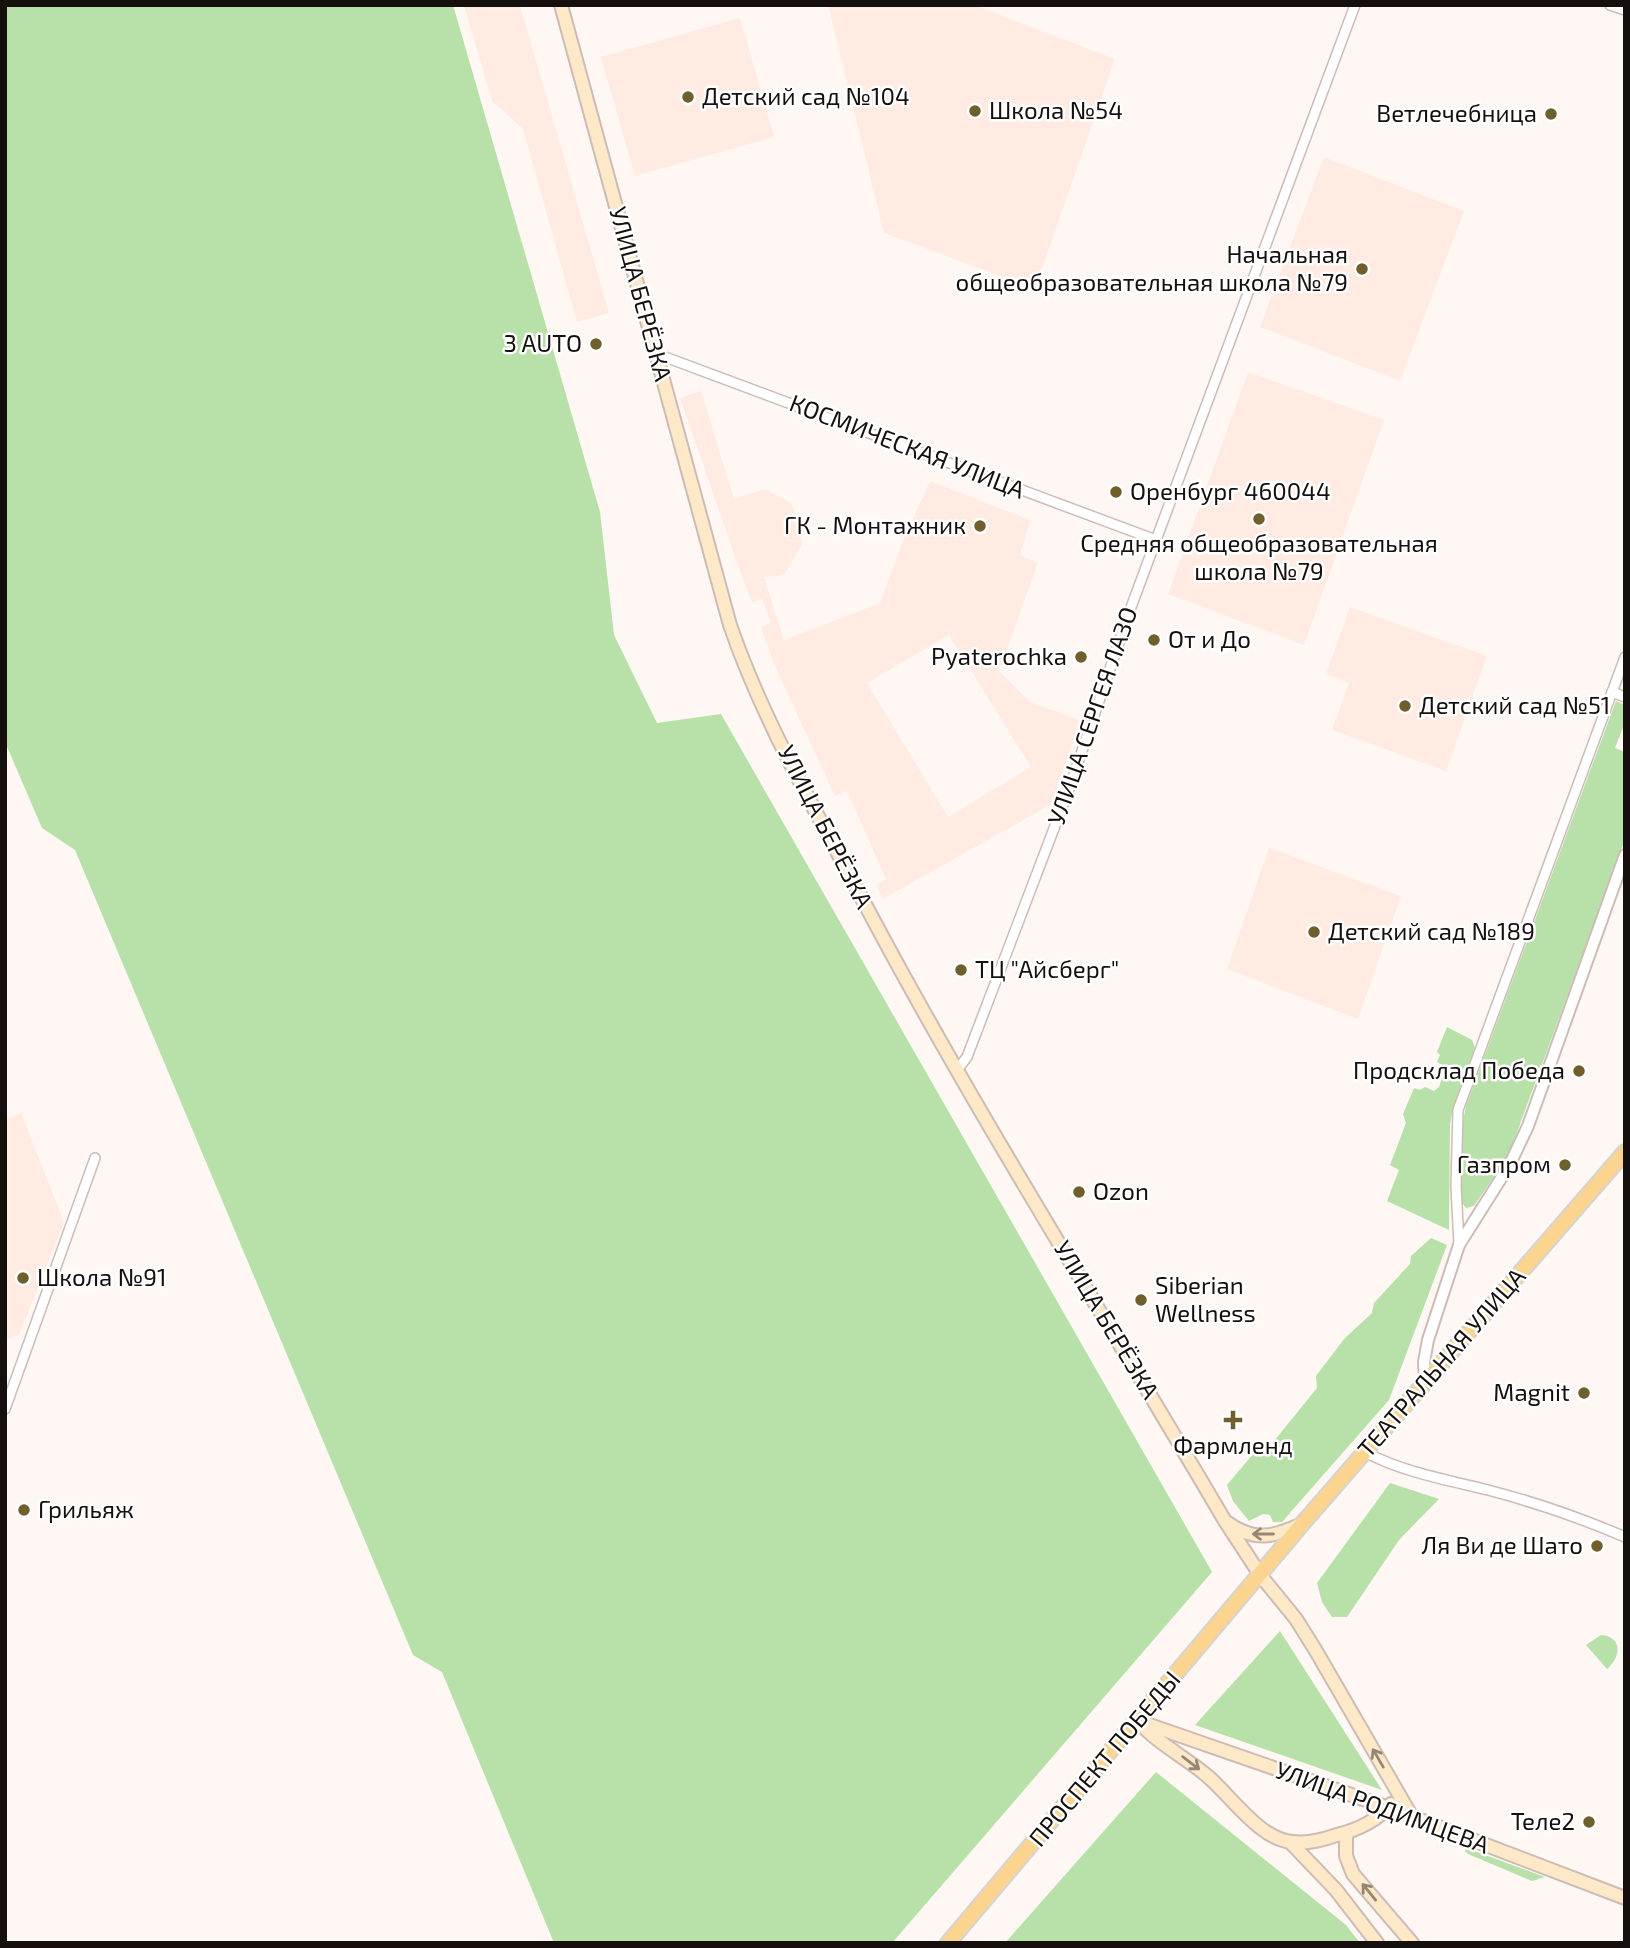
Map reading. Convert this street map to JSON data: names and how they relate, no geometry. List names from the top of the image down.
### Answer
{
  "streets": {
    "main road": [
      "УЛИЦА БЕРЁЗКА",
      "ТЕАТРАЛЬНАЯ УЛИЦА",
      "ПРОСПЕКТ ПОБЕДЫ",
      "УЛИЦА РОДИМЦЕВА"
    ],
    "street": ["КОСМИЧЕСКАЯ УЛИЦА", "УЛИЦА СЕРГЕЯ ЛАЗО"]
  },
  "crossings": [
    ["УЛИЦА БЕРЁЗКА", "КОСМИЧЕСКАЯ УЛИЦА"],
    ["УЛИЦА БЕРЁЗКА", "УЛИЦА СЕРГЕЯ ЛАЗО"],
    ["УЛИЦА БЕРЁЗКА", "ТЕАТРАЛЬНАЯ УЛИЦА"],
    ["УЛИЦА БЕРЁЗКА", "ПРОСПЕКТ ПОБЕДЫ"],
    ["УЛИЦА БЕРЁЗКА", "УЛИЦА РОДИМЦЕВА"],
    ["КОСМИЧЕСКАЯ УЛИЦА", "УЛИЦА СЕРГЕЯ ЛАЗО"],
    ["ТЕАТРАЛЬНАЯ УЛИЦА", "ПРОСПЕКТ ПОБЕДЫ"],
    ["ПРОСПЕКТ ПОБЕДЫ", "УЛИЦА РОДИМЦЕВА"]
  ],
  "places": {
    "other": [
      "Детский сад №104",
      "Школа №54",
      "Ветлечебница",
      "Начальная общеобразовательная школа №79",
      "3 AUTO",
      "Оренбург 460044",
      "Средняя общеобразовательная школа №79",
      "ГК - Монтажник",
      "От и До",
      "Pyaterochka",
      "Детский сад №51",
      "Детский сад №189",
      "ТЦ \"Айсберг\"",
      "Продсклад Победа",
      "Газпром",
      "Ozon",
      "Школа №91",
      "Siberian Wellness",
      "Magnit",
      "Грильяж",
      "Ля Ви де Шато",
      "Теле2"
    ],
    "health": ["Фармленд"]
  }
}
